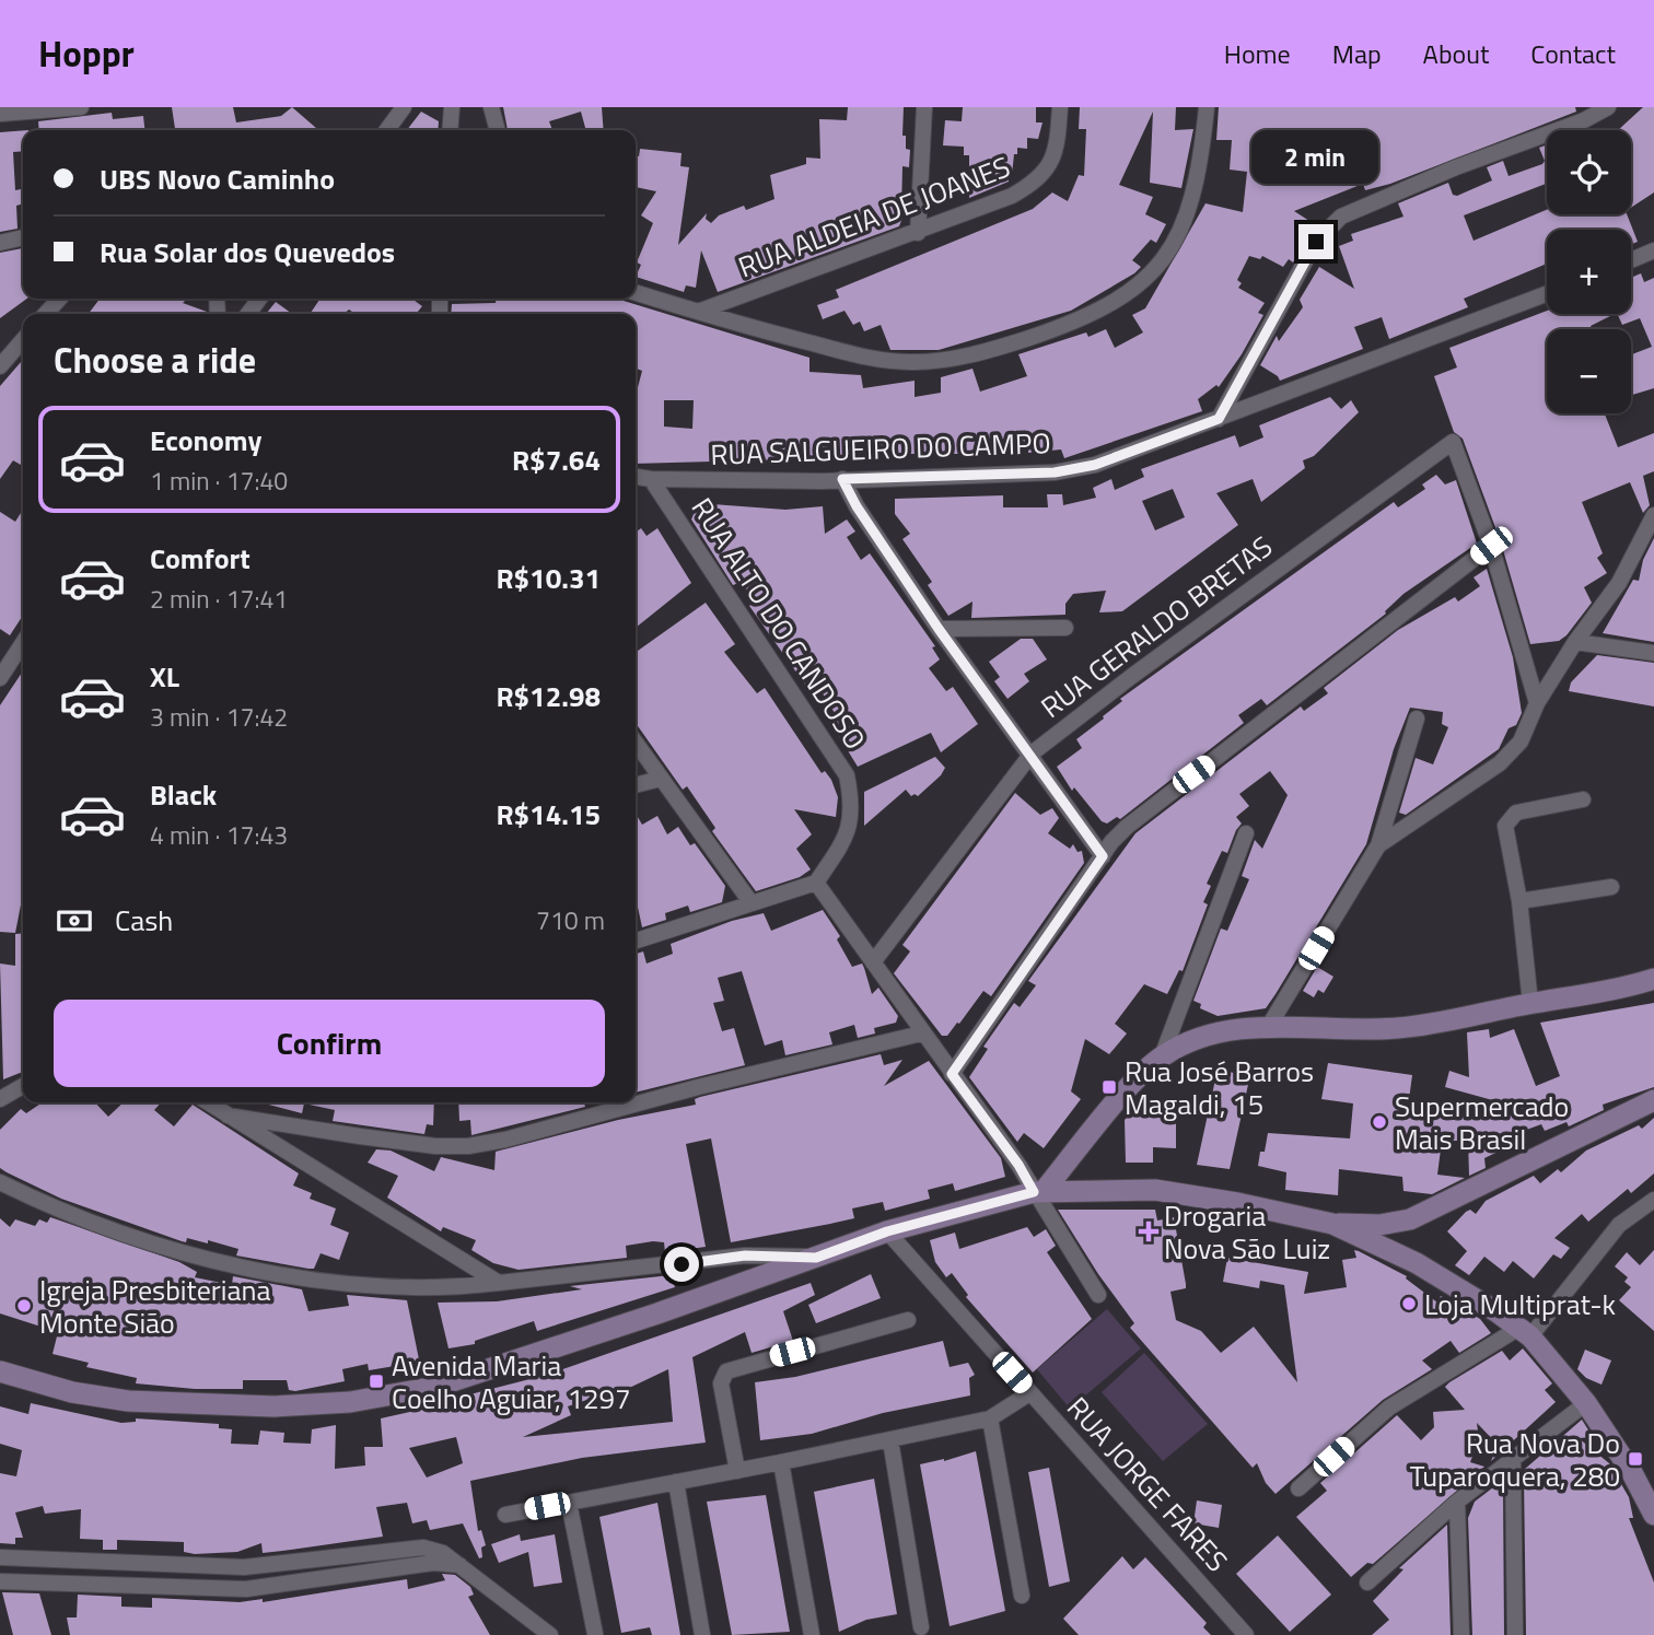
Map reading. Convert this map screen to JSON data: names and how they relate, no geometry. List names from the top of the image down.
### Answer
{
  "streets": {
    "street": [
      "RUA ALDEIA DE JOANES",
      "RUA SALGUEIRO DO CAMPO",
      "RUA ALTO DO CANDOSO",
      "RUA GERALDO BRETAS",
      "RUA JORGE FARES"
    ]
  },
  "crossings": [
    ["RUA SALGUEIRO DO CAMPO", "RUA ALTO DO CANDOSO"]
  ],
  "places": {
    "transit": ["Rua José Barros Magaldi, 15", "Avenida Maria Coelho Aguiar, 1297", "Rua Nova Do Tuparoquera, 280"],
    "other": ["Supermercado Mais Brasil", "Loja Multiprat-k", "Igreja Presbiteriana Monte Sião"],
    "health": ["Drogaria Nova São Luiz"]
  },
  "page": {
    "header": "Hoppr",
    "nav": [
      "Home",
      "Map",
      "About",
      "Contact"
    ],
    "map_buttons": ["+", "−"],
    "bubble": "2 min",
    "banner": ["UBS Novo Caminho", "Rua Solar dos Quevedos"],
    "heading": "Choose a ride",
    "list": [
      {
        "name": "Economy",
        "note": "1 min · 17:40",
        "value": "R$7.64"
      },
      {
        "name": "Comfort",
        "note": "2 min · 17:41",
        "value": "R$10.31"
      },
      {
        "name": "XL",
        "note": "3 min · 17:42",
        "value": "R$12.98"
      },
      {
        "name": "Black",
        "note": "4 min · 17:43",
        "value": "R$14.15"
      }
    ],
    "pay": ["Cash", "710 m"],
    "buttons": "Confirm"
  }
}
